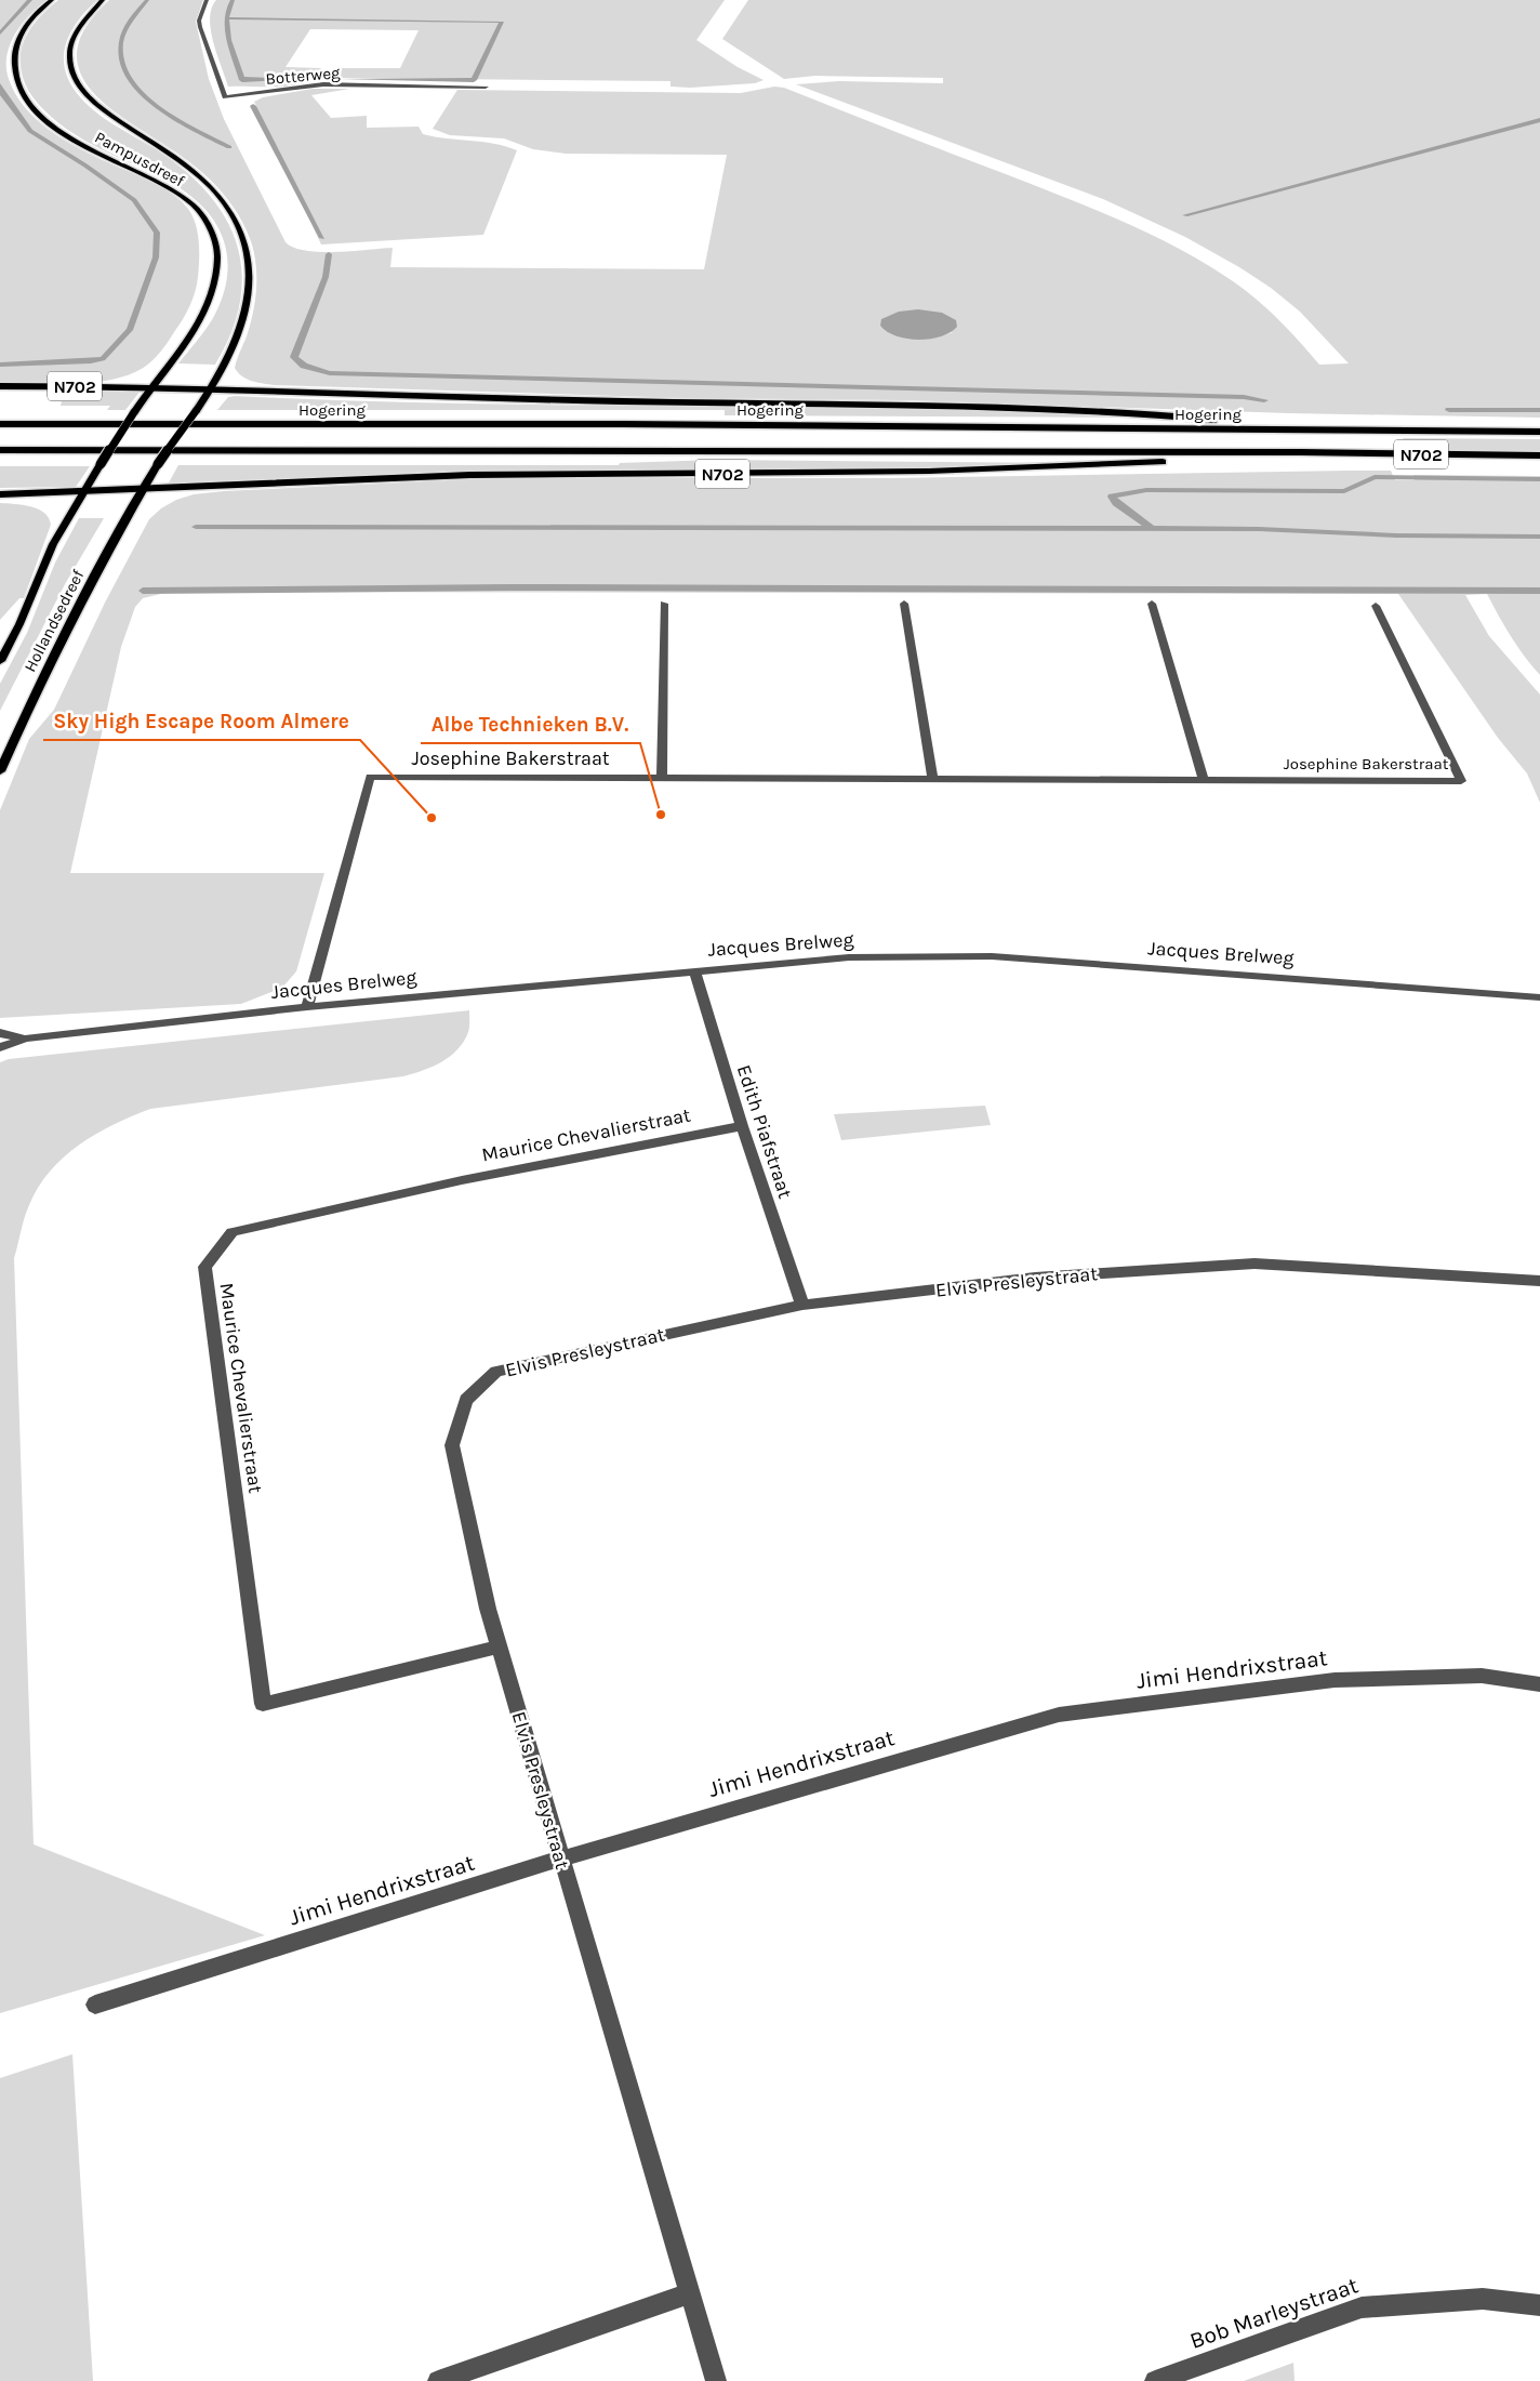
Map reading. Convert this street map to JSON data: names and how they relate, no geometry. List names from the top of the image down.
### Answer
{
  "streets": {
    "highway": ["N702", "Hogering"],
    "main road": ["Pampusdreef", "Hollandsedreef"],
    "street": [
      "Botterweg",
      "Josephine Bakerstraat",
      "Jacques Brelweg",
      "Edith Piafstraat",
      "Maurice Chevalierstraat",
      "Elvis Presleystraat",
      "Jimi Hendrixstraat",
      "Bob Marleystraat"
    ]
  },
  "crossings": [
    ["Pampusdreef", "N702"],
    ["Pampusdreef", "Hollandsedreef"],
    ["N702", "Hogering"],
    ["N702", "Hollandsedreef"],
    ["Josephine Bakerstraat", "Jacques Brelweg"],
    ["Jacques Brelweg", "Edith Piafstraat"],
    ["Edith Piafstraat", "Maurice Chevalierstraat"],
    ["Edith Piafstraat", "Elvis Presleystraat"],
    ["Maurice Chevalierstraat", "Elvis Presleystraat"],
    ["Elvis Presleystraat", "Jimi Hendrixstraat"]
  ],
  "places": ["Albe Technieken B.V.", "Sky High Escape Room Almere"]
}
